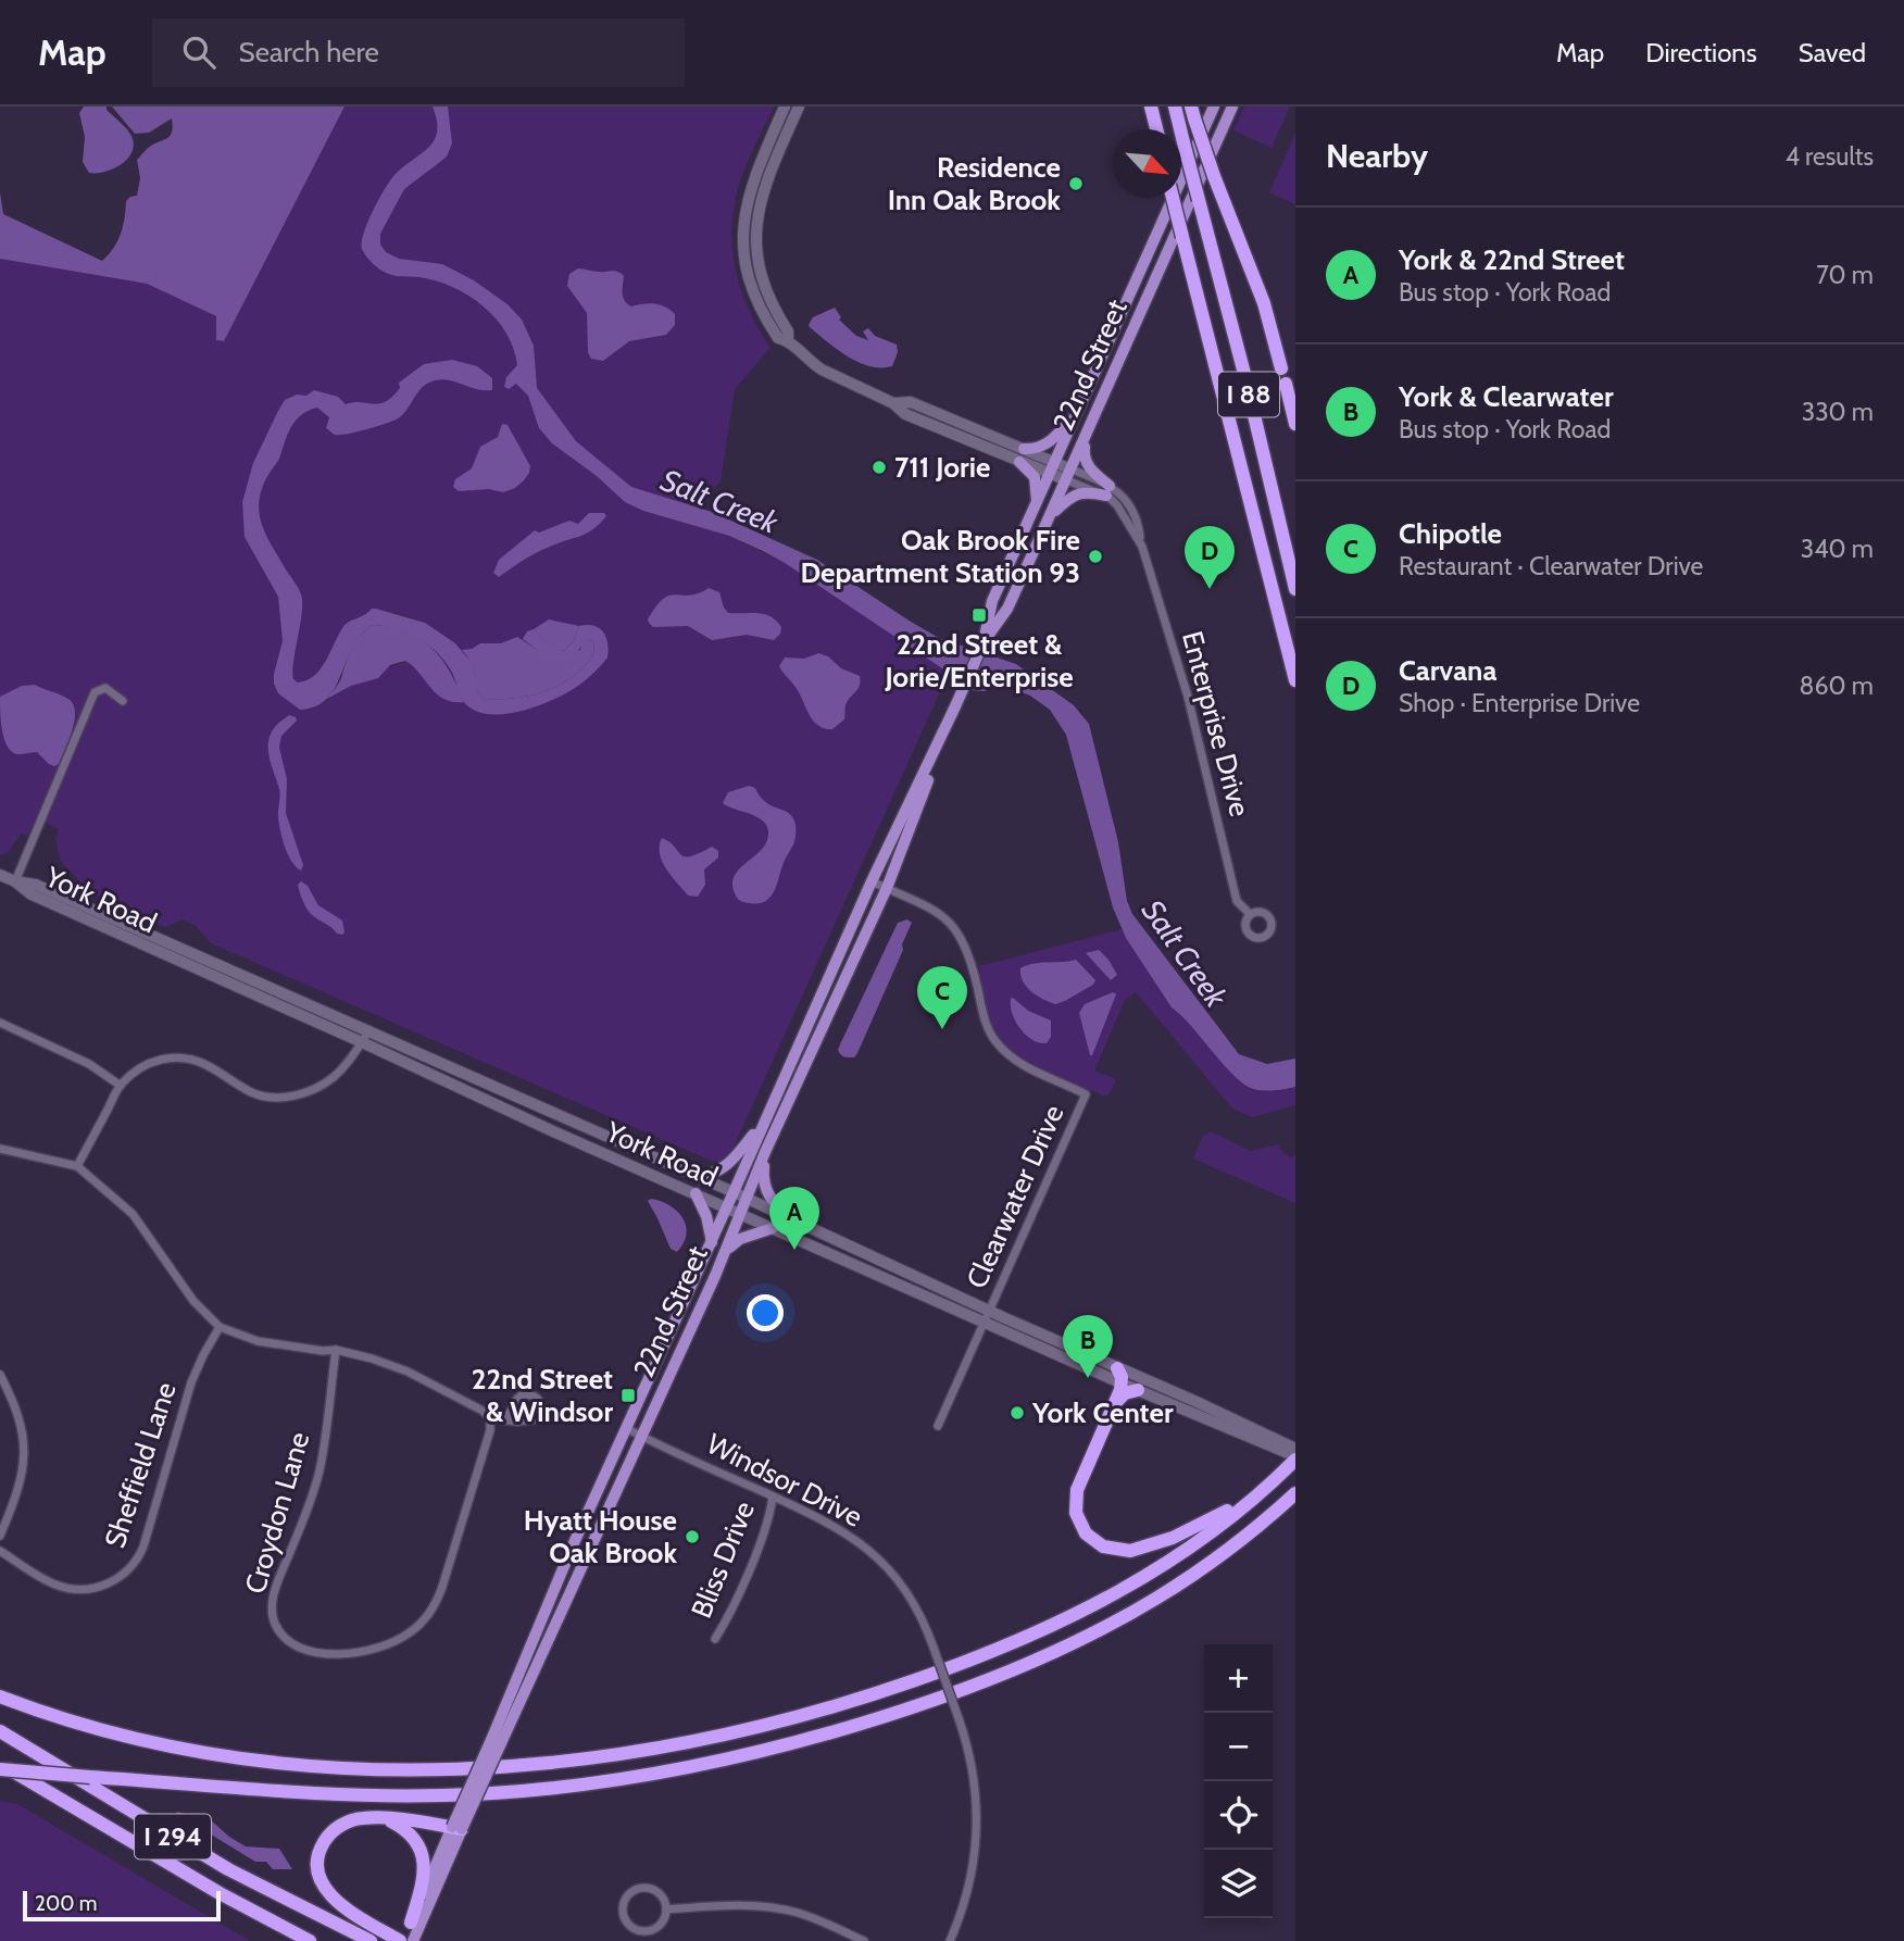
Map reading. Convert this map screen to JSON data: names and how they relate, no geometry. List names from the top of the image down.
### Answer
{
  "streets": {
    "highway": ["I 88", "I 294"],
    "main road": ["22nd Street", "York Road"],
    "street": [
      "Enterprise Drive",
      "Clearwater Drive",
      "Sheffield Lane",
      "Windsor Drive",
      "Croydon Lane",
      "Bliss Drive"
    ]
  },
  "crossings": [
    ["22nd Street", "York Road"],
    ["22nd Street", "Clearwater Drive"],
    ["22nd Street", "Windsor Drive"],
    ["York Road", "Clearwater Drive"],
    ["Windsor Drive", "Bliss Drive"]
  ],
  "water": ["Salt Creek"],
  "places": {
    "other": [
      "Residence Inn Oak Brook",
      "711 Jorie",
      "Oak Brook Fire Department Station 93",
      "York Center",
      "Hyatt House Oak Brook"
    ],
    "transit": ["22nd Street & Jorie/Enterprise", "22nd Street & Windsor"]
  },
  "scale_bar": "200 m",
  "north": "bottom right",
  "page": {
    "header": "Map",
    "search": "Search here",
    "nav": ["Map", "Directions", "Saved"],
    "heading": ["Nearby", "4 results"],
    "list": [
      {
        "mark": "A",
        "name": "York & 22nd Street",
        "note": "Bus stop · York Road",
        "value": "70 m"
      },
      {
        "mark": "B",
        "name": "York & Clearwater",
        "note": "Bus stop · York Road",
        "value": "330 m"
      },
      {
        "mark": "C",
        "name": "Chipotle",
        "note": "Restaurant · Clearwater Drive",
        "value": "340 m"
      },
      {
        "mark": "D",
        "name": "Carvana",
        "note": "Shop · Enterprise Drive",
        "value": "860 m"
      }
    ],
    "pins": [
      "D",
      "C",
      "A",
      "B"
    ],
    "map_buttons": ["+", "−"],
    "scale": "200 m"
  }
}
